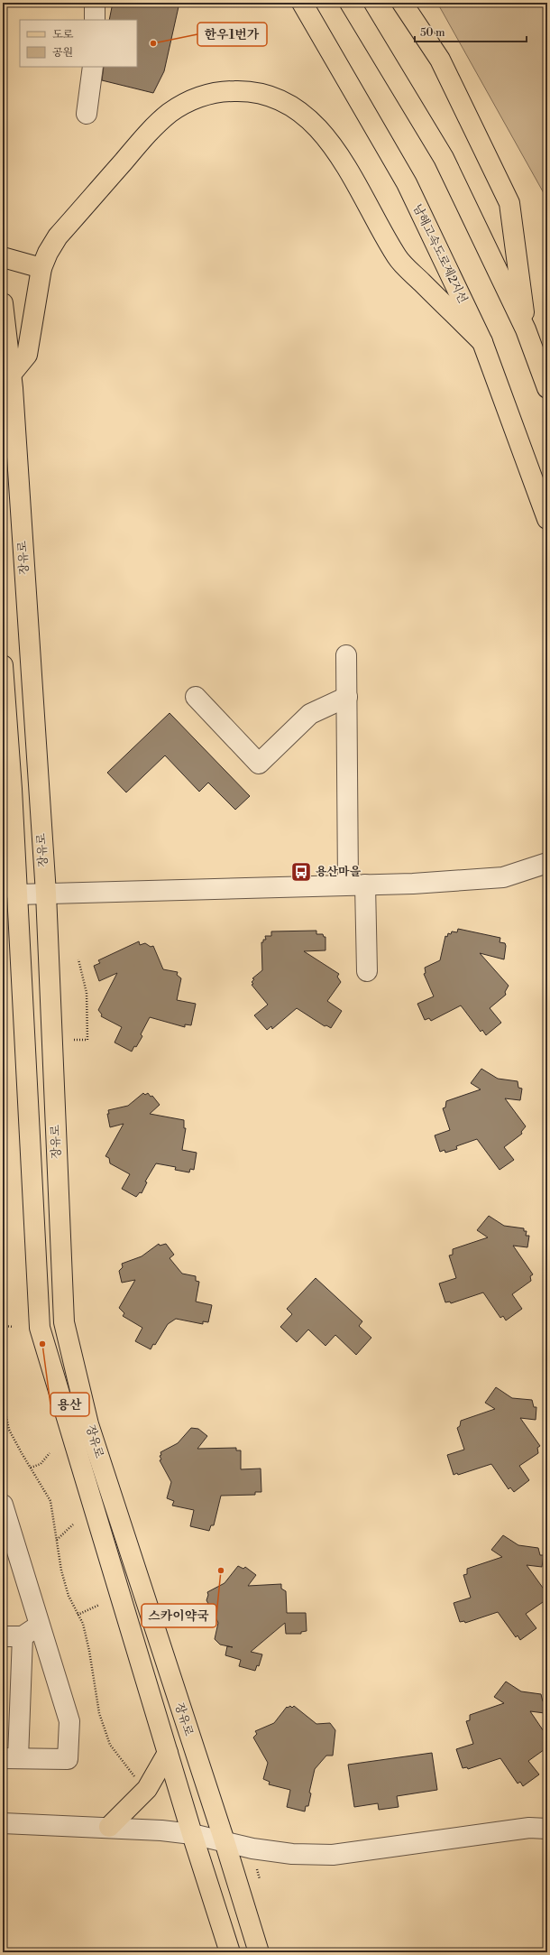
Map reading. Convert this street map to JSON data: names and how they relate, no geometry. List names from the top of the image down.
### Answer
{
  "streets": {
    "main road": ["남해고속도로제2지선", "장유로"]
  },
  "places": {
    "other": ["한우1번가", "용산", "스카이약국"],
    "bus stop": ["용산마을"]
  },
  "legend": ["도로", "공원"],
  "scale_bar": "50 m"
}
